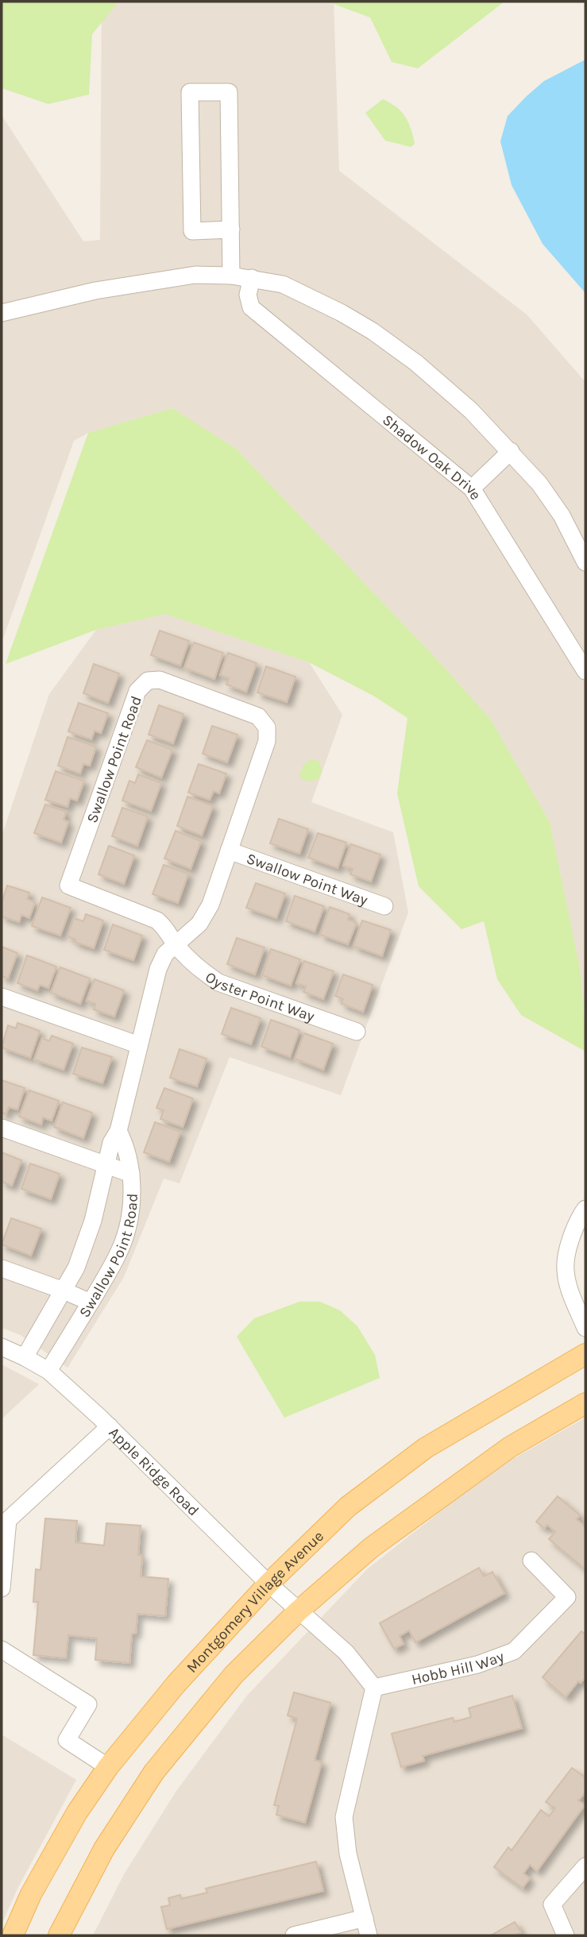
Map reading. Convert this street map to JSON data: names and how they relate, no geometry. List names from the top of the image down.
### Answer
{
  "streets": {
    "main road": ["Montgomery Village Avenue"],
    "street": [
      "Shadow Oak Drive",
      "Swallow Point Road",
      "Swallow Point Way",
      "Oyster Point Way",
      "Apple Ridge Road",
      "Hobb Hill Way"
    ]
  },
  "crossings": [
    ["Swallow Point Road", "Swallow Point Way"],
    ["Swallow Point Road", "Oyster Point Way"],
    ["Swallow Point Road", "Apple Ridge Road"],
    ["Apple Ridge Road", "Montgomery Village Avenue"]
  ]
}
